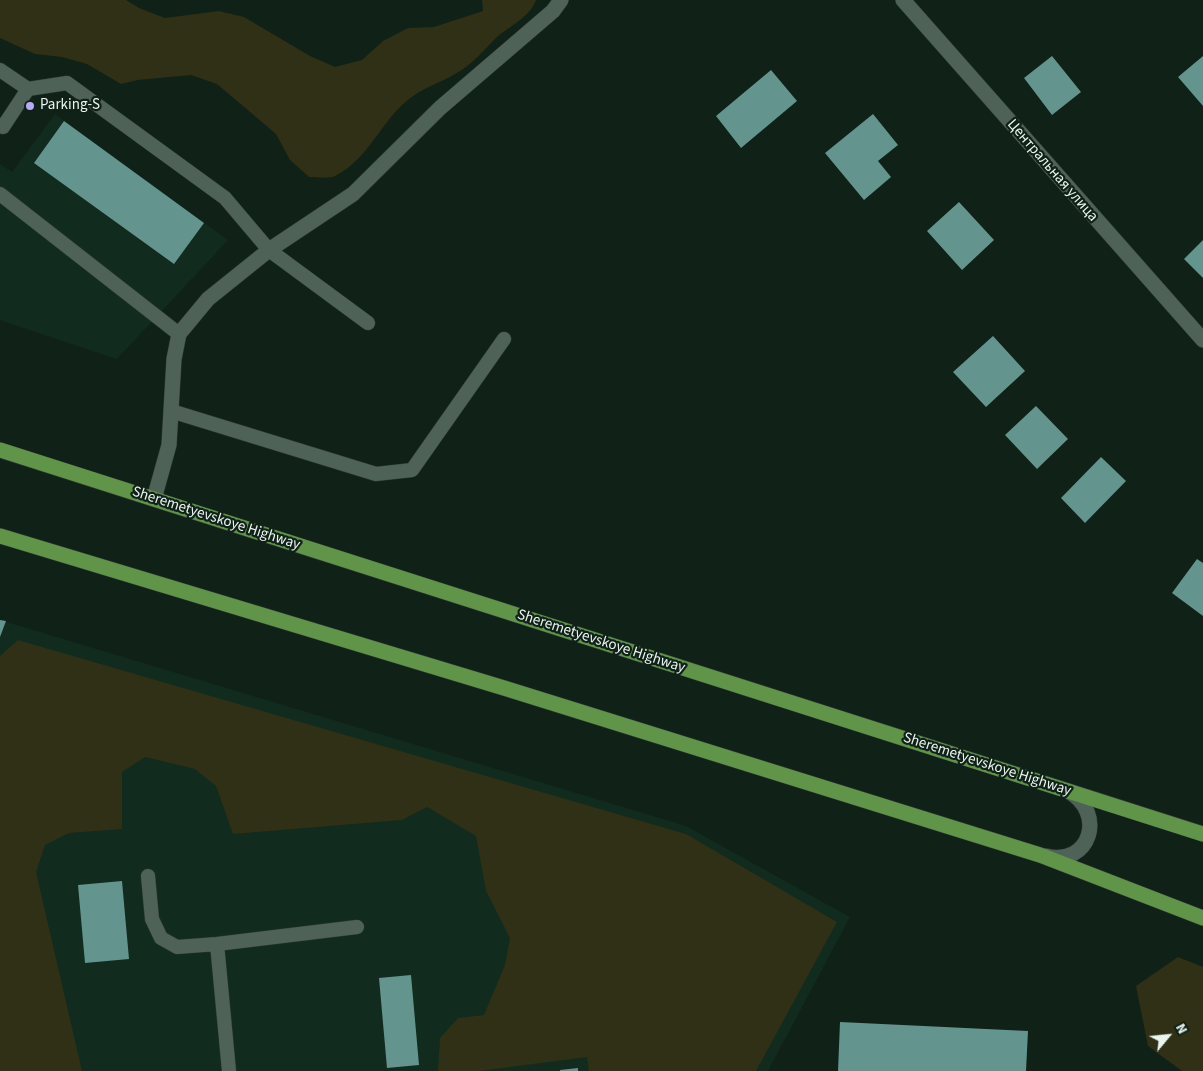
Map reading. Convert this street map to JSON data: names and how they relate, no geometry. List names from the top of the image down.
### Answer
{
  "streets": {
    "main road": ["Sheremetyevskoye Highway"],
    "street": ["Центральная улица"]
  },
  "places": ["Parking-S"],
  "north": "top right"
}
